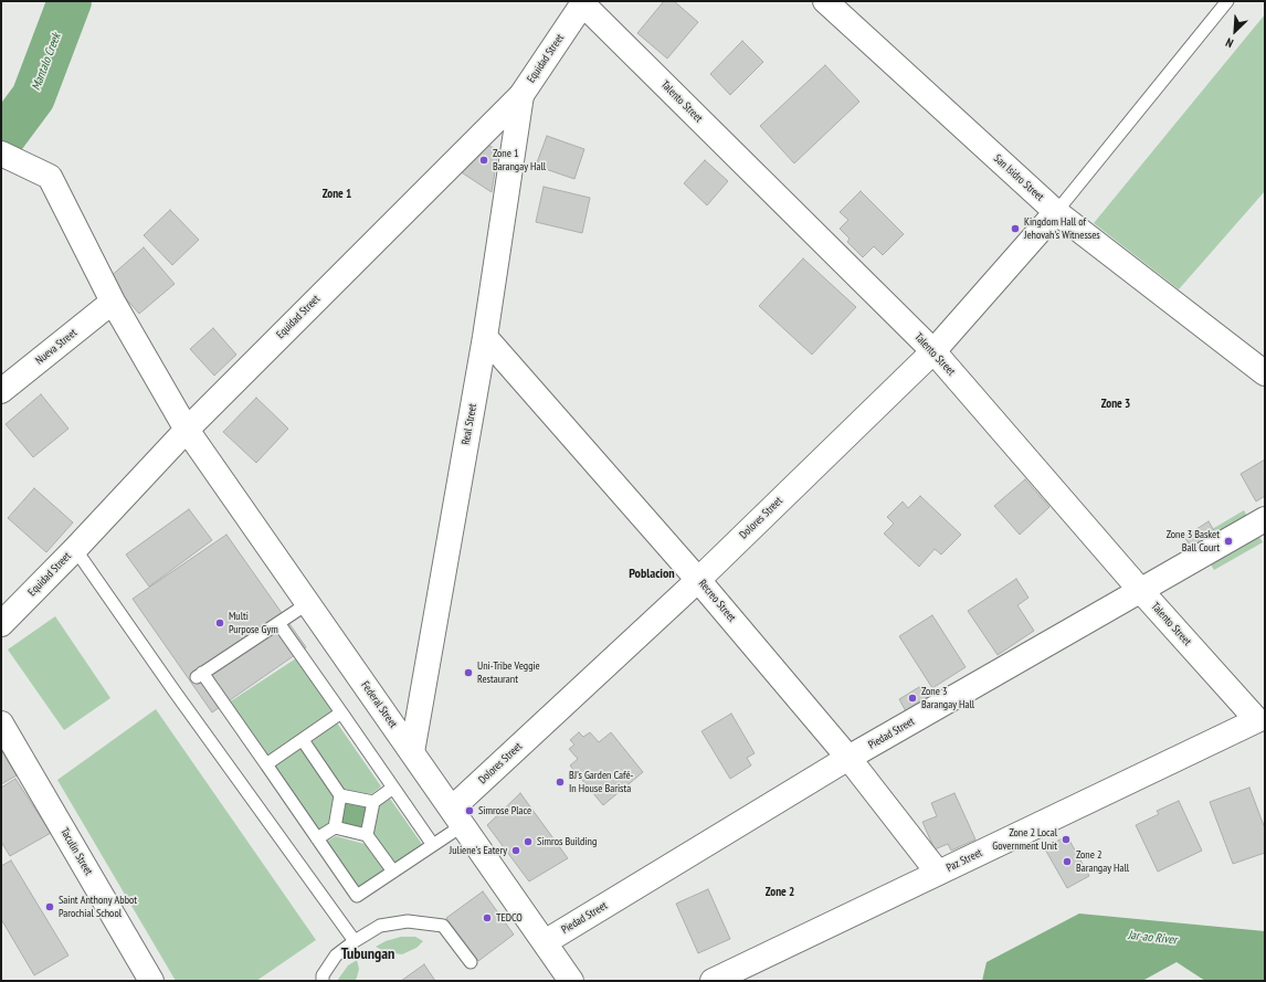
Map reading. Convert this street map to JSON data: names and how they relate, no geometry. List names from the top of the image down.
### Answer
{
  "streets": {
    "street": [
      "Equidad Street",
      "Talento Street",
      "San Isidro Street",
      "Nueva Street",
      "Real Street",
      "Dolores Street",
      "Recreo Street",
      "Federal Street",
      "Piedad Street",
      "Taculin Street",
      "Paz Street"
    ]
  },
  "crossings": [
    ["Equidad Street", "Talento Street"],
    ["Equidad Street", "Real Street"],
    ["Equidad Street", "Federal Street"],
    ["Talento Street", "Dolores Street"],
    ["Talento Street", "Piedad Street"],
    ["Talento Street", "Paz Street"],
    ["San Isidro Street", "Dolores Street"],
    ["Nueva Street", "Federal Street"],
    ["Real Street", "Recreo Street"],
    ["Real Street", "Federal Street"],
    ["Dolores Street", "Recreo Street"],
    ["Dolores Street", "Federal Street"],
    ["Recreo Street", "Piedad Street"],
    ["Recreo Street", "Paz Street"],
    ["Federal Street", "Piedad Street"]
  ],
  "districts": [
    "Zone 1",
    "Zone 3",
    "Poblacion",
    "Zone 2",
    "Tubungan"
  ],
  "water": ["Mantalo Creek", "Jar-ao River"],
  "places": [
    "Zone 1 Barangay Hall",
    "Kingdom Hall of Jehovah's Witnesses",
    "Zone 3 Basket Ball Court",
    "Multi Purpose Gym",
    "Uni-Tribe Veggie Restaurant",
    "Zone 3 Barangay Hall",
    "BJ's Garden Café- In House Barista",
    "Simrose Place",
    "Zone 2 Local Government Unit",
    "Simros Building",
    "Juliene's Eatery",
    "Zone 2 Barangay Hall",
    "Saint Anthony Abbot Parochial School",
    "TEDCO"
  ],
  "north": "bottom left"
}
